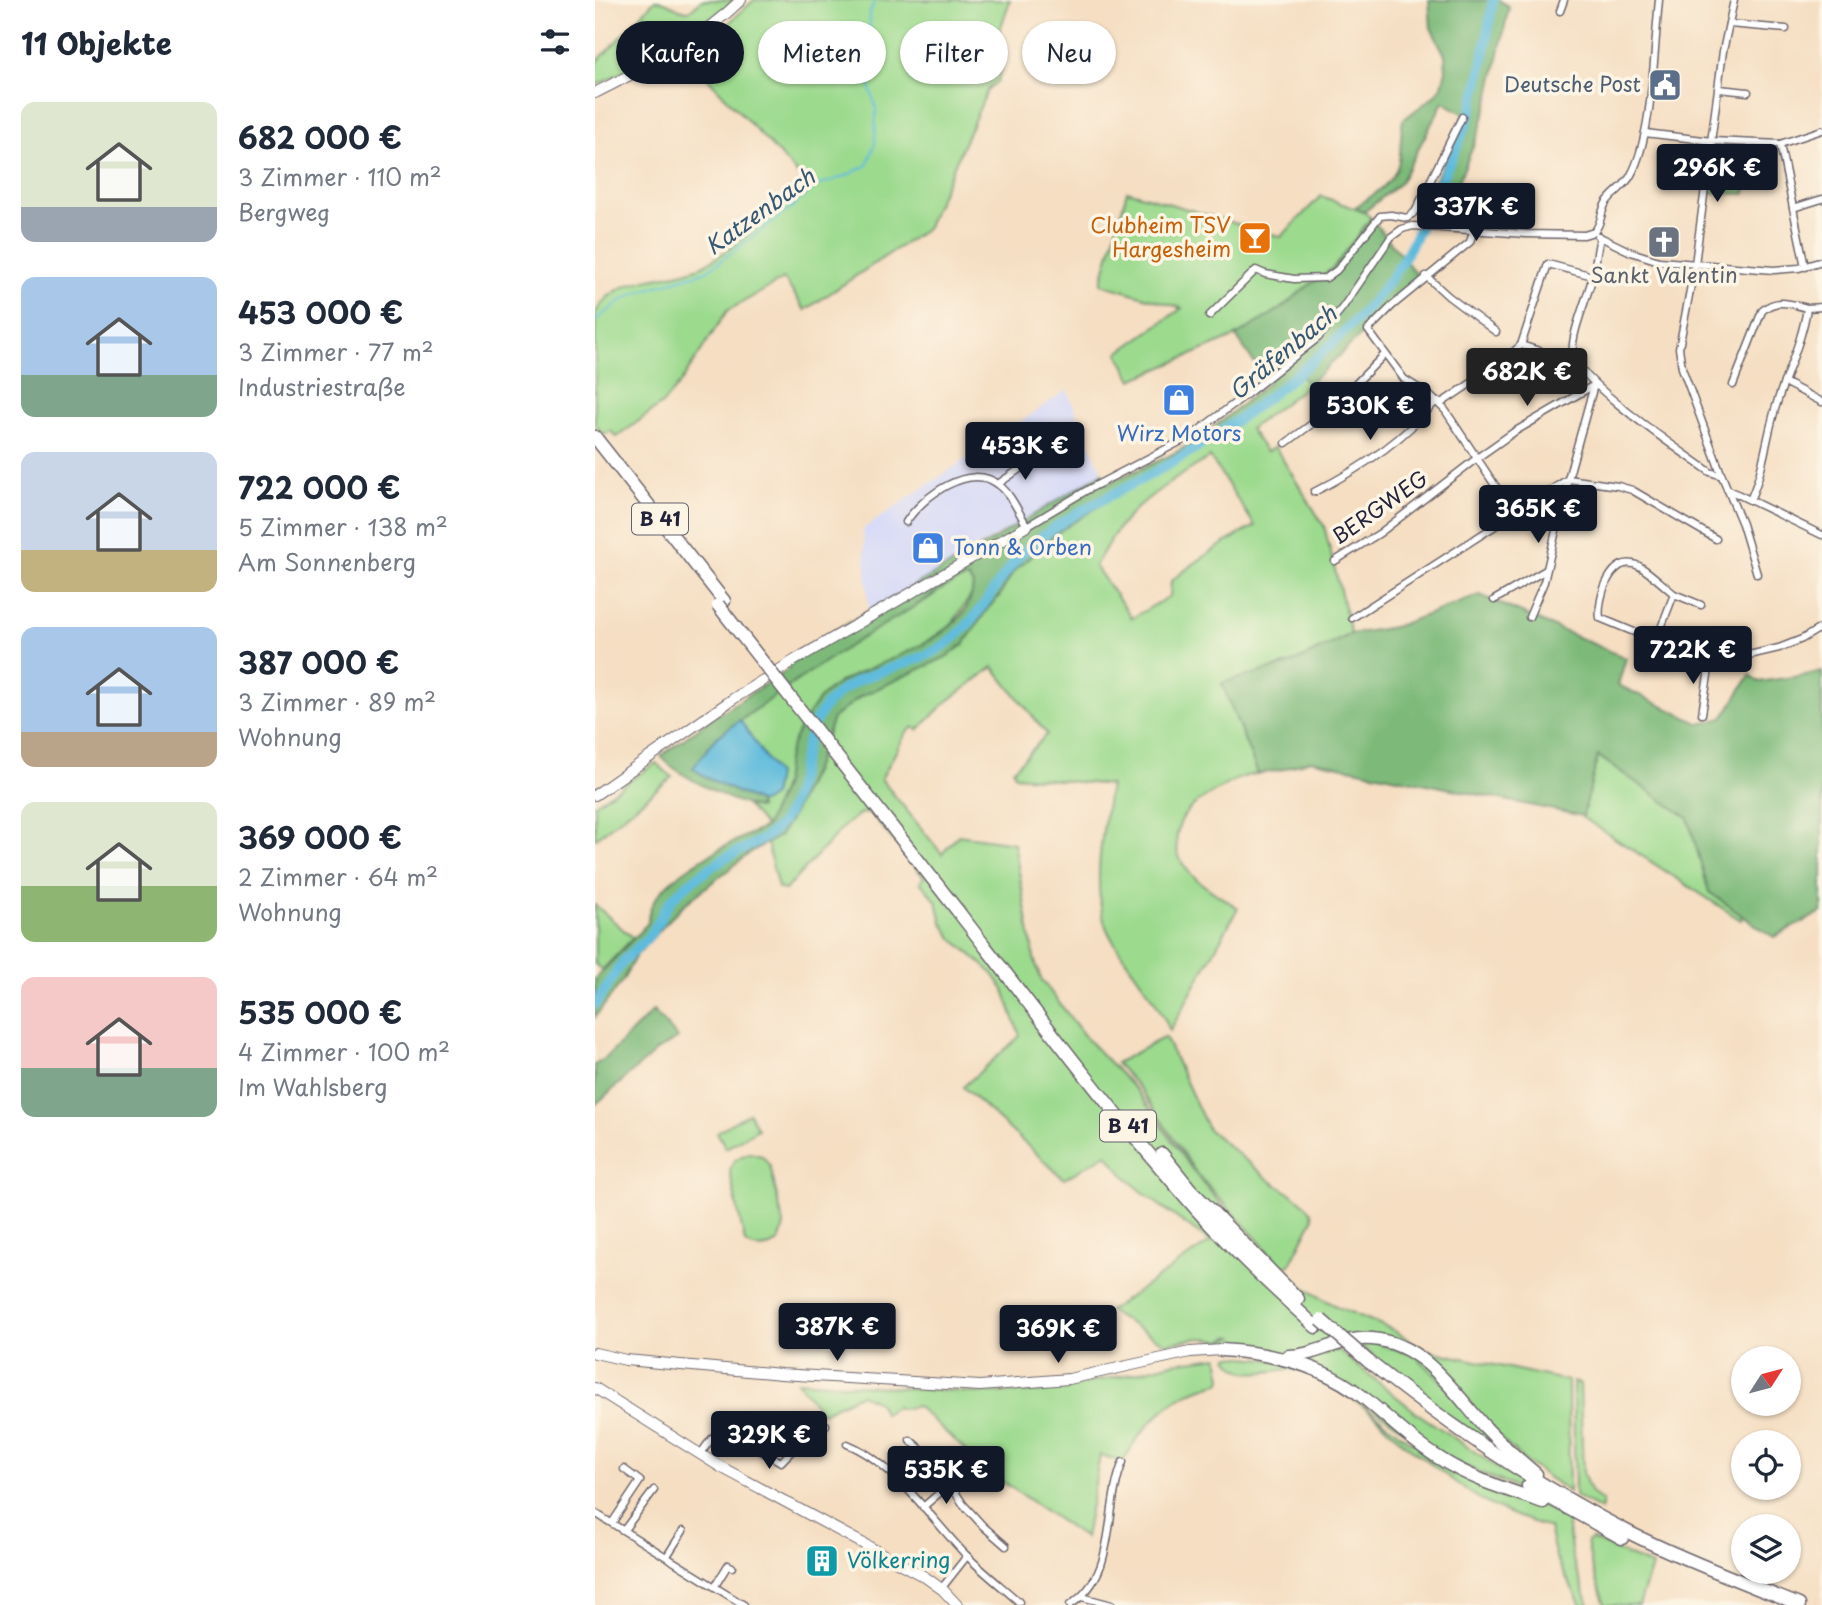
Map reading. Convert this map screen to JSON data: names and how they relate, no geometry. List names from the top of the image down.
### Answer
{
  "streets": {
    "highway": ["B 41"],
    "street": ["BERGWEG"]
  },
  "water": ["Katzenbach", "Gräfenbach"],
  "places": {
    "public building": ["Deutsche Post"],
    "bar": ["Clubheim TSV Hargesheim"],
    "church": ["Sankt Valentin"],
    "shop": ["Wirz Motors", "Tonn & Orben"],
    "building": ["Völkerring"]
  },
  "north": "top right",
  "page": {
    "heading": "11 Objekte",
    "chip": [
      "Kaufen",
      "Mieten",
      "Filter",
      "Neu"
    ],
    "list": [
      {
        "name": "682 000 €",
        "note": "3 Zimmer · 110 m² · Bergweg"
      },
      {
        "name": "453 000 €",
        "note": "3 Zimmer · 77 m² · Industriestraße"
      },
      {
        "name": "722 000 €",
        "note": "5 Zimmer · 138 m² · Am Sonnenberg"
      },
      {
        "name": "387 000 €",
        "note": "3 Zimmer · 89 m² · Wohnung"
      },
      {
        "name": "369 000 €",
        "note": "2 Zimmer · 64 m² · Wohnung"
      },
      {
        "name": "535 000 €",
        "note": "4 Zimmer · 100 m² · Im Wahlsberg"
      }
    ],
    "price": [
      "296K €",
      "337K €",
      "682K €",
      "530K €",
      "453K €",
      "365K €",
      "722K €",
      "387K €",
      "369K €",
      "329K €",
      "535K €"
    ]
  }
}
